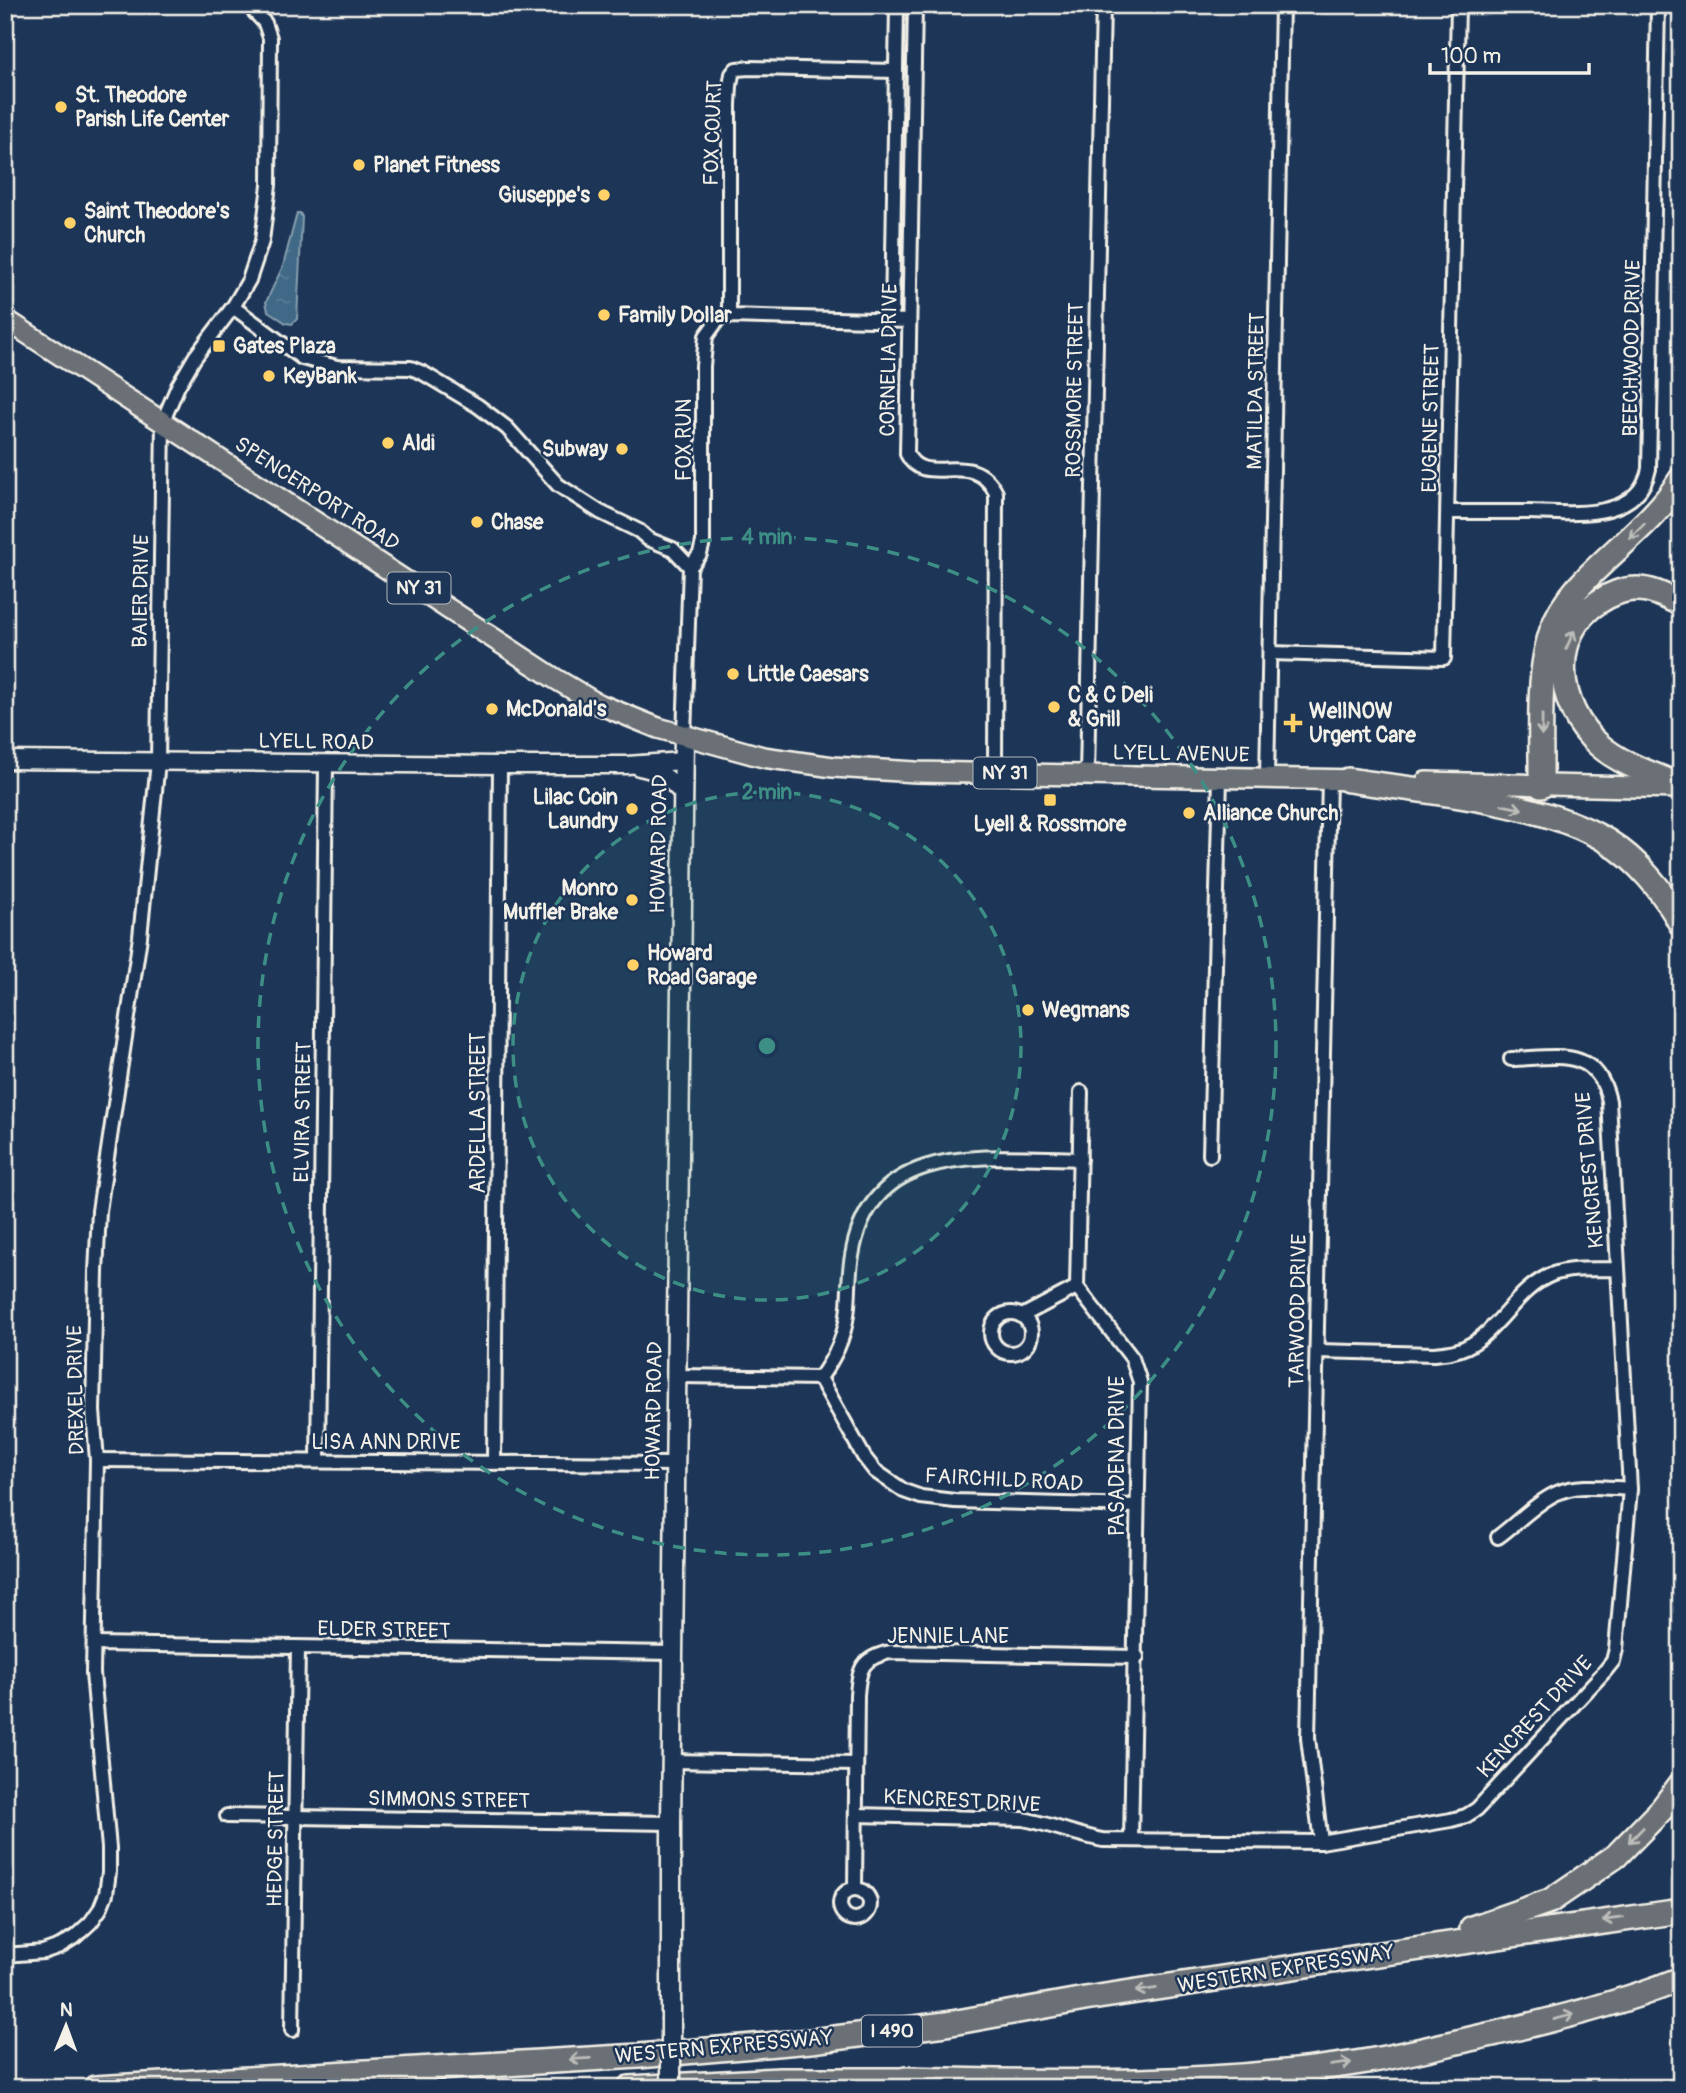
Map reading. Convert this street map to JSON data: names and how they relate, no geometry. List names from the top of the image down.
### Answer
{
  "streets": {
    "highway": ["WESTERN EXPRESSWAY", "I 490"],
    "main road": [
      "SPENCERPORT ROAD",
      "NY 31",
      "LYELL AVENUE",
      "HOWARD ROAD"
    ],
    "street": [
      "FOX COURT",
      "BEECHWOOD DRIVE",
      "CORNELIA DRIVE",
      "ROSSMORE STREET",
      "MATILDA STREET",
      "EUGENE STREET",
      "FOX RUN",
      "BAIER DRIVE",
      "LYELL ROAD",
      "ELVIRA STREET",
      "ARDELLA STREET",
      "KENCREST DRIVE",
      "TARWOOD DRIVE",
      "DREXEL DRIVE",
      "LISA ANN DRIVE",
      "PASADENA DRIVE",
      "FAIRCHILD ROAD",
      "ELDER STREET",
      "JENNIE LANE",
      "SIMMONS STREET",
      "HEDGE STREET"
    ]
  },
  "crossings": [
    ["FOX COURT", "FOX RUN"],
    ["BEECHWOOD DRIVE", "EUGENE STREET"],
    ["CORNELIA DRIVE", "LYELL AVENUE"],
    ["ROSSMORE STREET", "LYELL AVENUE"],
    ["MATILDA STREET", "EUGENE STREET"],
    ["MATILDA STREET", "LYELL AVENUE"],
    ["FOX RUN", "SPENCERPORT ROAD"],
    ["FOX RUN", "LYELL AVENUE"],
    ["FOX RUN", "HOWARD ROAD"],
    ["SPENCERPORT ROAD", "BAIER DRIVE"],
    ["SPENCERPORT ROAD", "LYELL AVENUE"],
    ["SPENCERPORT ROAD", "HOWARD ROAD"],
    ["BAIER DRIVE", "LYELL ROAD"],
    ["BAIER DRIVE", "DREXEL DRIVE"],
    ["LYELL ROAD", "HOWARD ROAD"],
    ["LYELL ROAD", "ELVIRA STREET"],
    ["LYELL ROAD", "ARDELLA STREET"],
    ["LYELL ROAD", "DREXEL DRIVE"],
    ["LYELL AVENUE", "HOWARD ROAD"],
    ["LYELL AVENUE", "TARWOOD DRIVE"],
    ["HOWARD ROAD", "LISA ANN DRIVE"],
    ["HOWARD ROAD", "ELDER STREET"],
    ["HOWARD ROAD", "SIMMONS STREET"],
    ["ELVIRA STREET", "LISA ANN DRIVE"],
    ["ARDELLA STREET", "LISA ANN DRIVE"],
    ["KENCREST DRIVE", "TARWOOD DRIVE"],
    ["KENCREST DRIVE", "PASADENA DRIVE"],
    ["DREXEL DRIVE", "LISA ANN DRIVE"],
    ["DREXEL DRIVE", "ELDER STREET"],
    ["PASADENA DRIVE", "FAIRCHILD ROAD"],
    ["PASADENA DRIVE", "JENNIE LANE"],
    ["ELDER STREET", "HEDGE STREET"],
    ["SIMMONS STREET", "HEDGE STREET"]
  ],
  "places": {
    "other": [
      "St. Theodore Parish Life Center",
      "Planet Fitness",
      "Giuseppe's",
      "Saint Theodore's Church",
      "Family Dollar",
      "KeyBank",
      "Aldi",
      "Subway",
      "Chase",
      "Little Caesars",
      "C & C Deli & Grill",
      "McDonald's",
      "Lilac Coin Laundry",
      "Alliance Church",
      "Monro Muffler Brake",
      "Howard Road Garage",
      "Wegmans"
    ],
    "transit": ["Gates Plaza", "Lyell & Rossmore"],
    "health": ["WellNOW Urgent Care"]
  },
  "scale_bar": "100 m",
  "north": "top",
  "rings": ["4 min", "2 min"]
}
